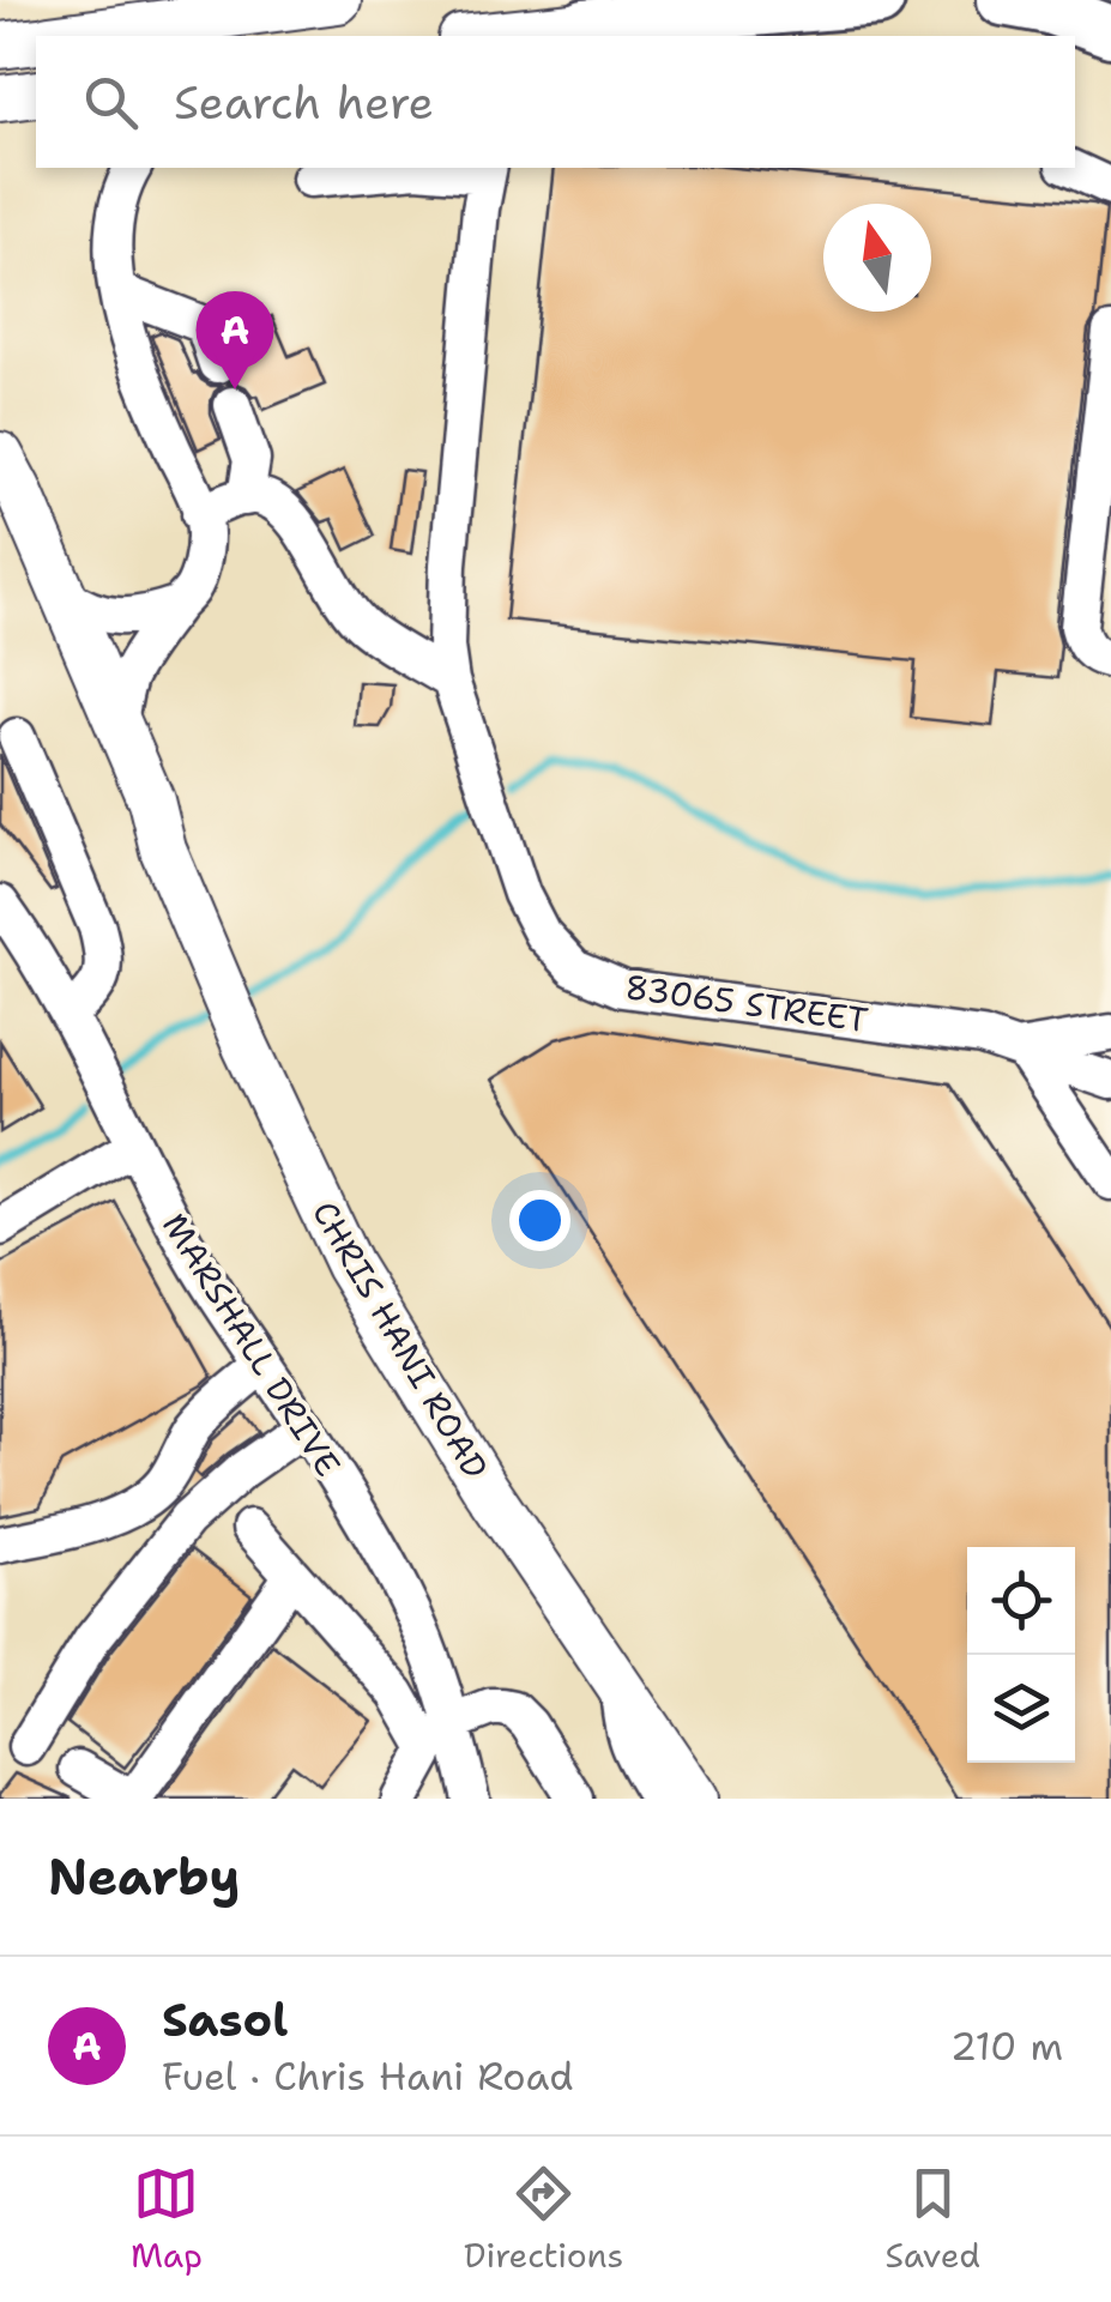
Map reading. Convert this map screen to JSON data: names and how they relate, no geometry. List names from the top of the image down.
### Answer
{
  "streets": {
    "main road": ["CHRIS HANI ROAD"],
    "lane": ["83065 STREET", "MARSHALL DRIVE"]
  },
  "north": "top",
  "page": {
    "search": "Search here",
    "pins": "A",
    "heading": "Nearby",
    "list": [
      {
        "mark": "A",
        "name": "Sasol",
        "note": "Fuel · Chris Hani Road",
        "value": "210 m"
      }
    ],
    "nav": ["Map", "Directions", "Saved"]
  }
}
